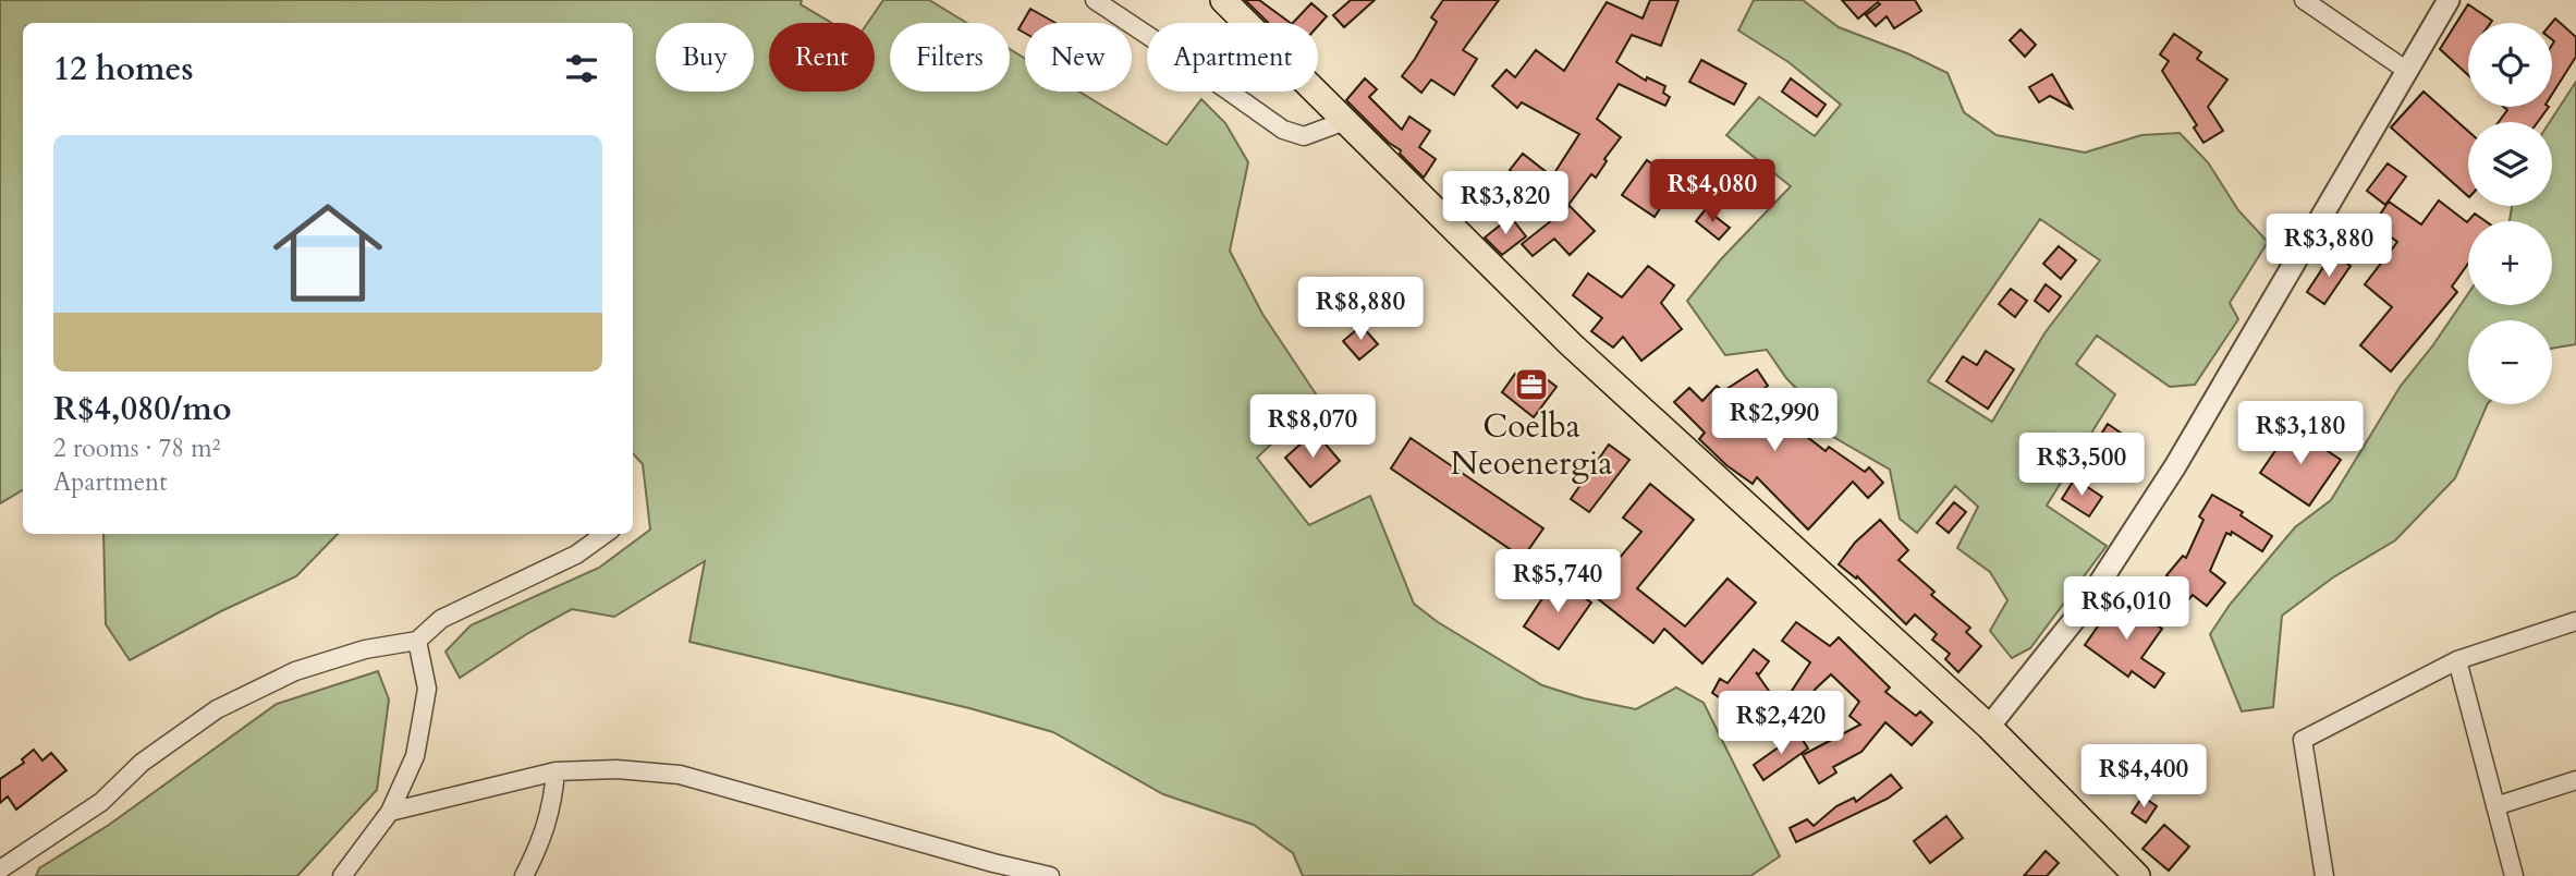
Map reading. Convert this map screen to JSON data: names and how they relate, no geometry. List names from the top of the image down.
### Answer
{
  "places": {
    "office": ["Coelba Neoenergia"]
  },
  "page": {
    "map_buttons": ["+", "−"],
    "chip": [
      "Buy",
      "Rent",
      "Filters",
      "New",
      "Apartment"
    ],
    "heading": "12 homes",
    "list": [
      {
        "name": "R$4,080/mo",
        "note": "2 rooms · 78 m² · Apartment"
      }
    ],
    "price": [
      "R$4,080",
      "R$3,820",
      "R$3,880",
      "R$8,880",
      "R$2,990",
      "R$8,070",
      "R$3,180",
      "R$3,500",
      "R$5,740",
      "R$6,010",
      "R$2,420",
      "R$4,400"
    ]
  }
}
